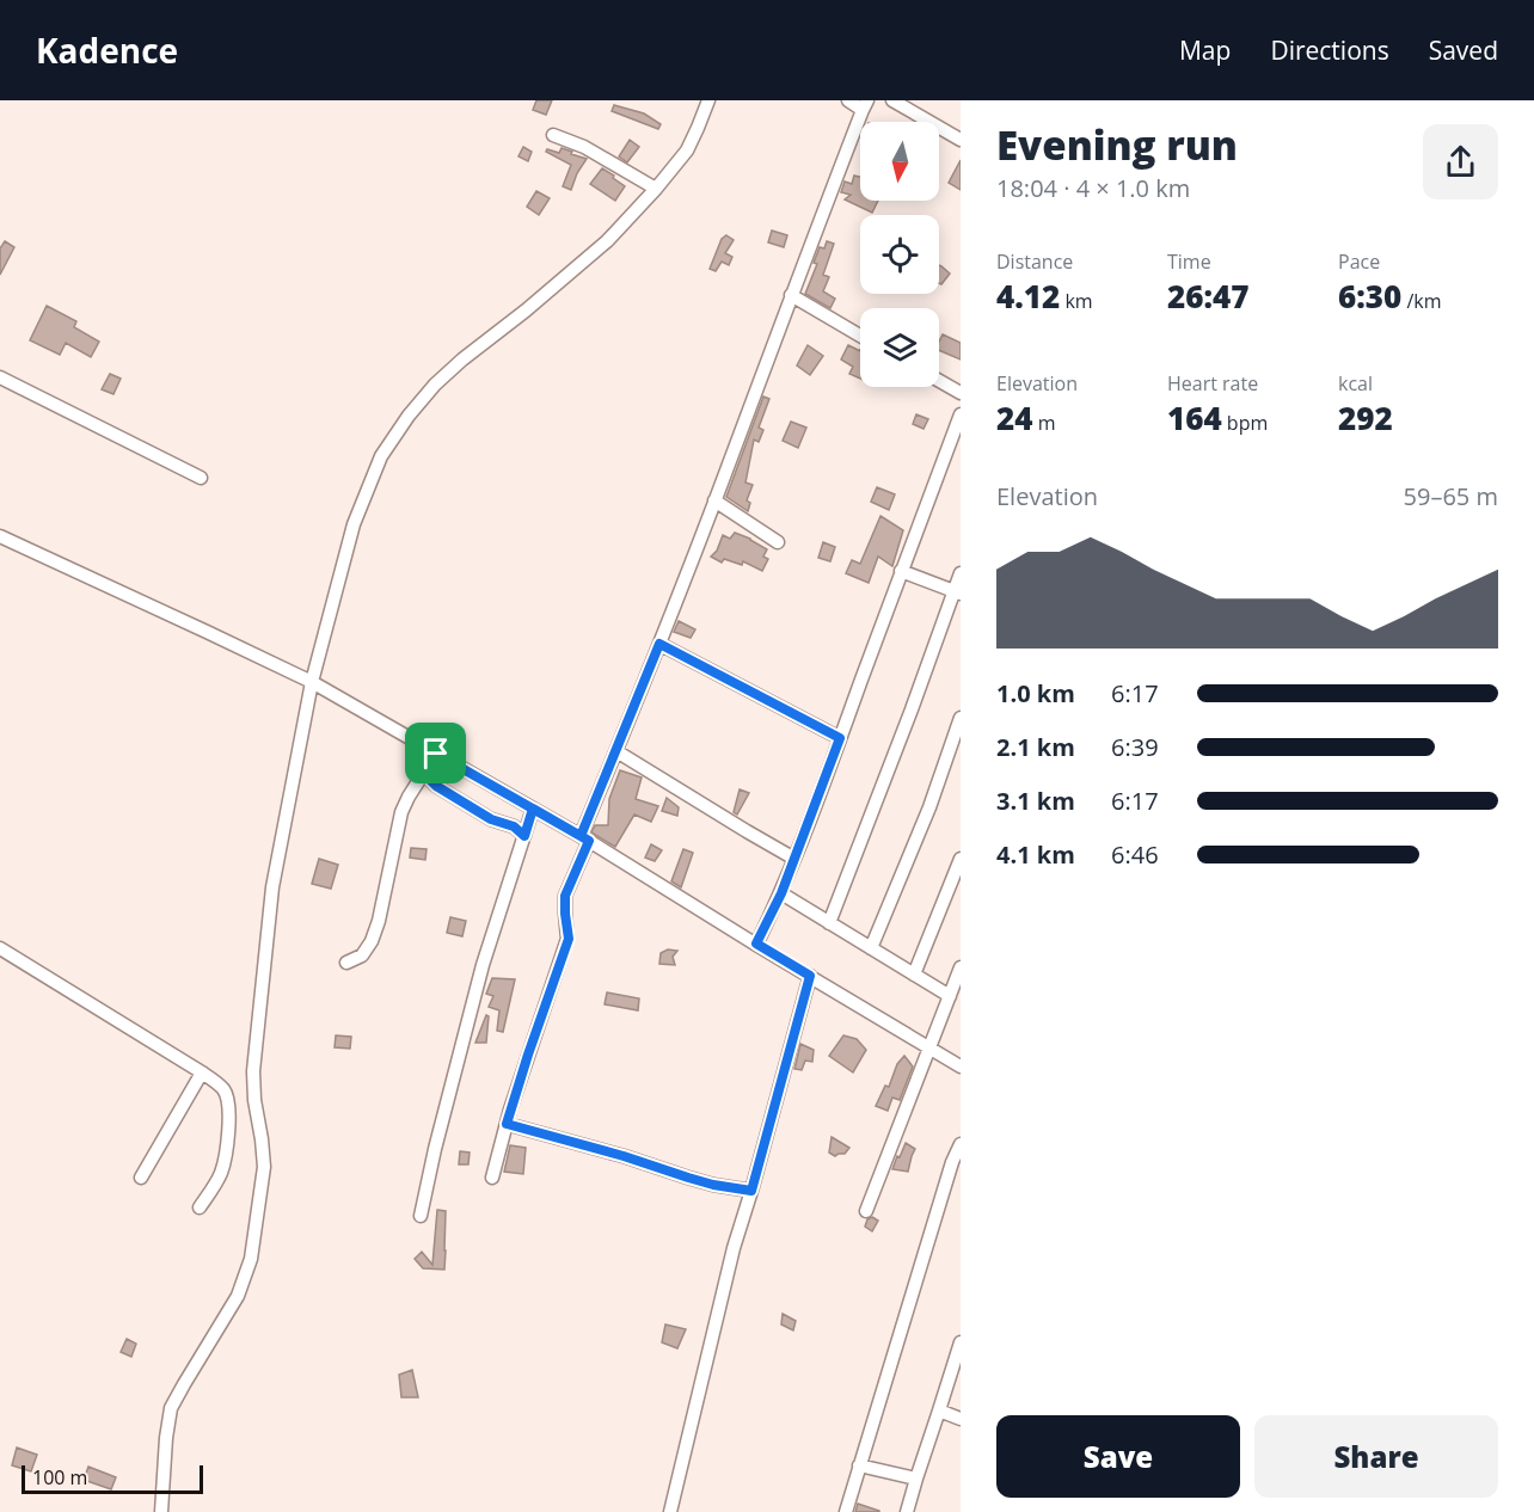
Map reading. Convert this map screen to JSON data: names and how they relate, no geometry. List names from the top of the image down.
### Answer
{
  "scale_bar": "100 m",
  "north": "bottom",
  "page": {
    "header": "Kadence",
    "nav": ["Map", "Directions", "Saved"],
    "heading": ["Evening run", "18:04 · 4 × 1.0 km"],
    "stats": [
      ["Distance", "4.12 km"],
      ["Time", "26:47"],
      ["Pace", "6:30 /km"],
      ["Elevation", "24 m"],
      ["Heart rate", "164 bpm"],
      ["kcal", "292"]
    ],
    "chart": ["Elevation", "59–65 m"],
    "list": [
      {
        "name": "1.0 km",
        "note": "6:17"
      },
      {
        "name": "2.1 km",
        "note": "6:39"
      },
      {
        "name": "3.1 km",
        "note": "6:17"
      },
      {
        "name": "4.1 km",
        "note": "6:46"
      }
    ],
    "buttons": ["Save", "Share"],
    "scale": "100 m"
  }
}
